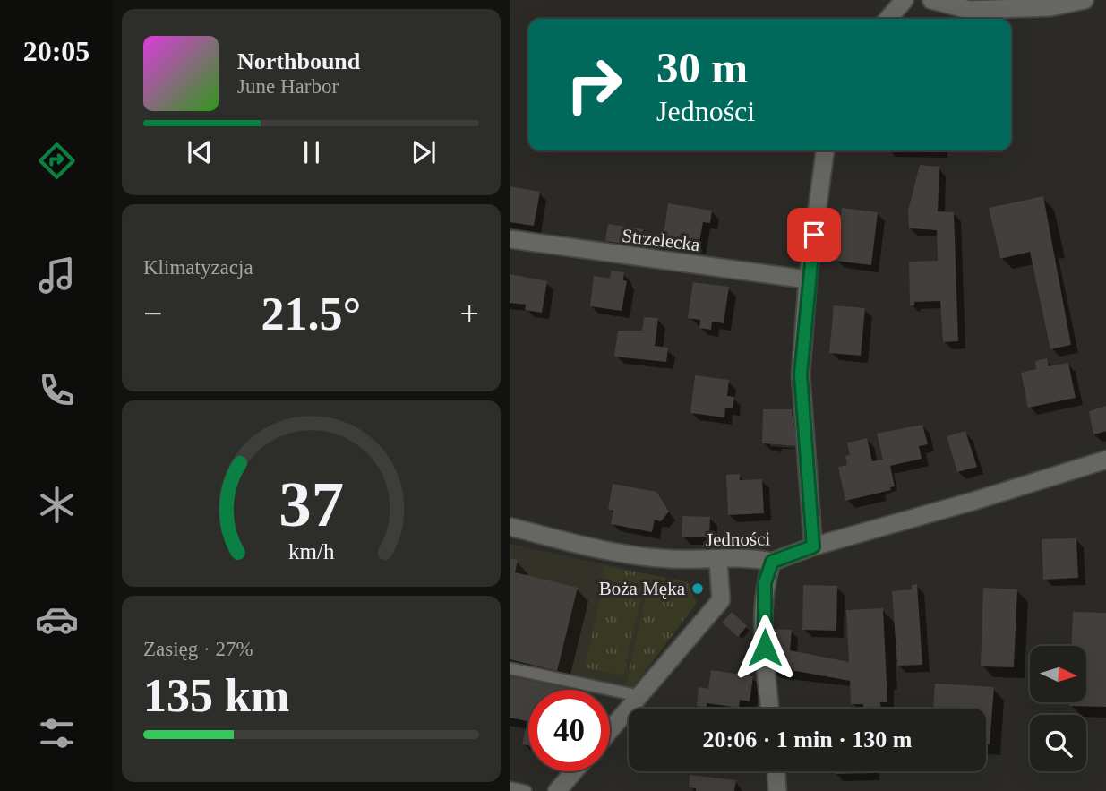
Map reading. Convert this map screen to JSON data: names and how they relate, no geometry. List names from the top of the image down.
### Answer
{
  "streets": {
    "street": ["Strzelecka", "Jedności"]
  },
  "places": ["Boża Męka"],
  "north": "right",
  "page": {
    "tabs": "20:05",
    "turn": ["30 m", "Jedności"],
    "song": ["Northbound", "June Harbor"],
    "tile": [
      "Klimatyzacja",
      ["Zasięg · 27%", "135 km"]
    ],
    "heat": ["−", "21.5°", "+"],
    "limit": "40",
    "trip": "20:06 · 1 min · 130 m",
    "gauge": ["37", "km/h"]
  }
}
